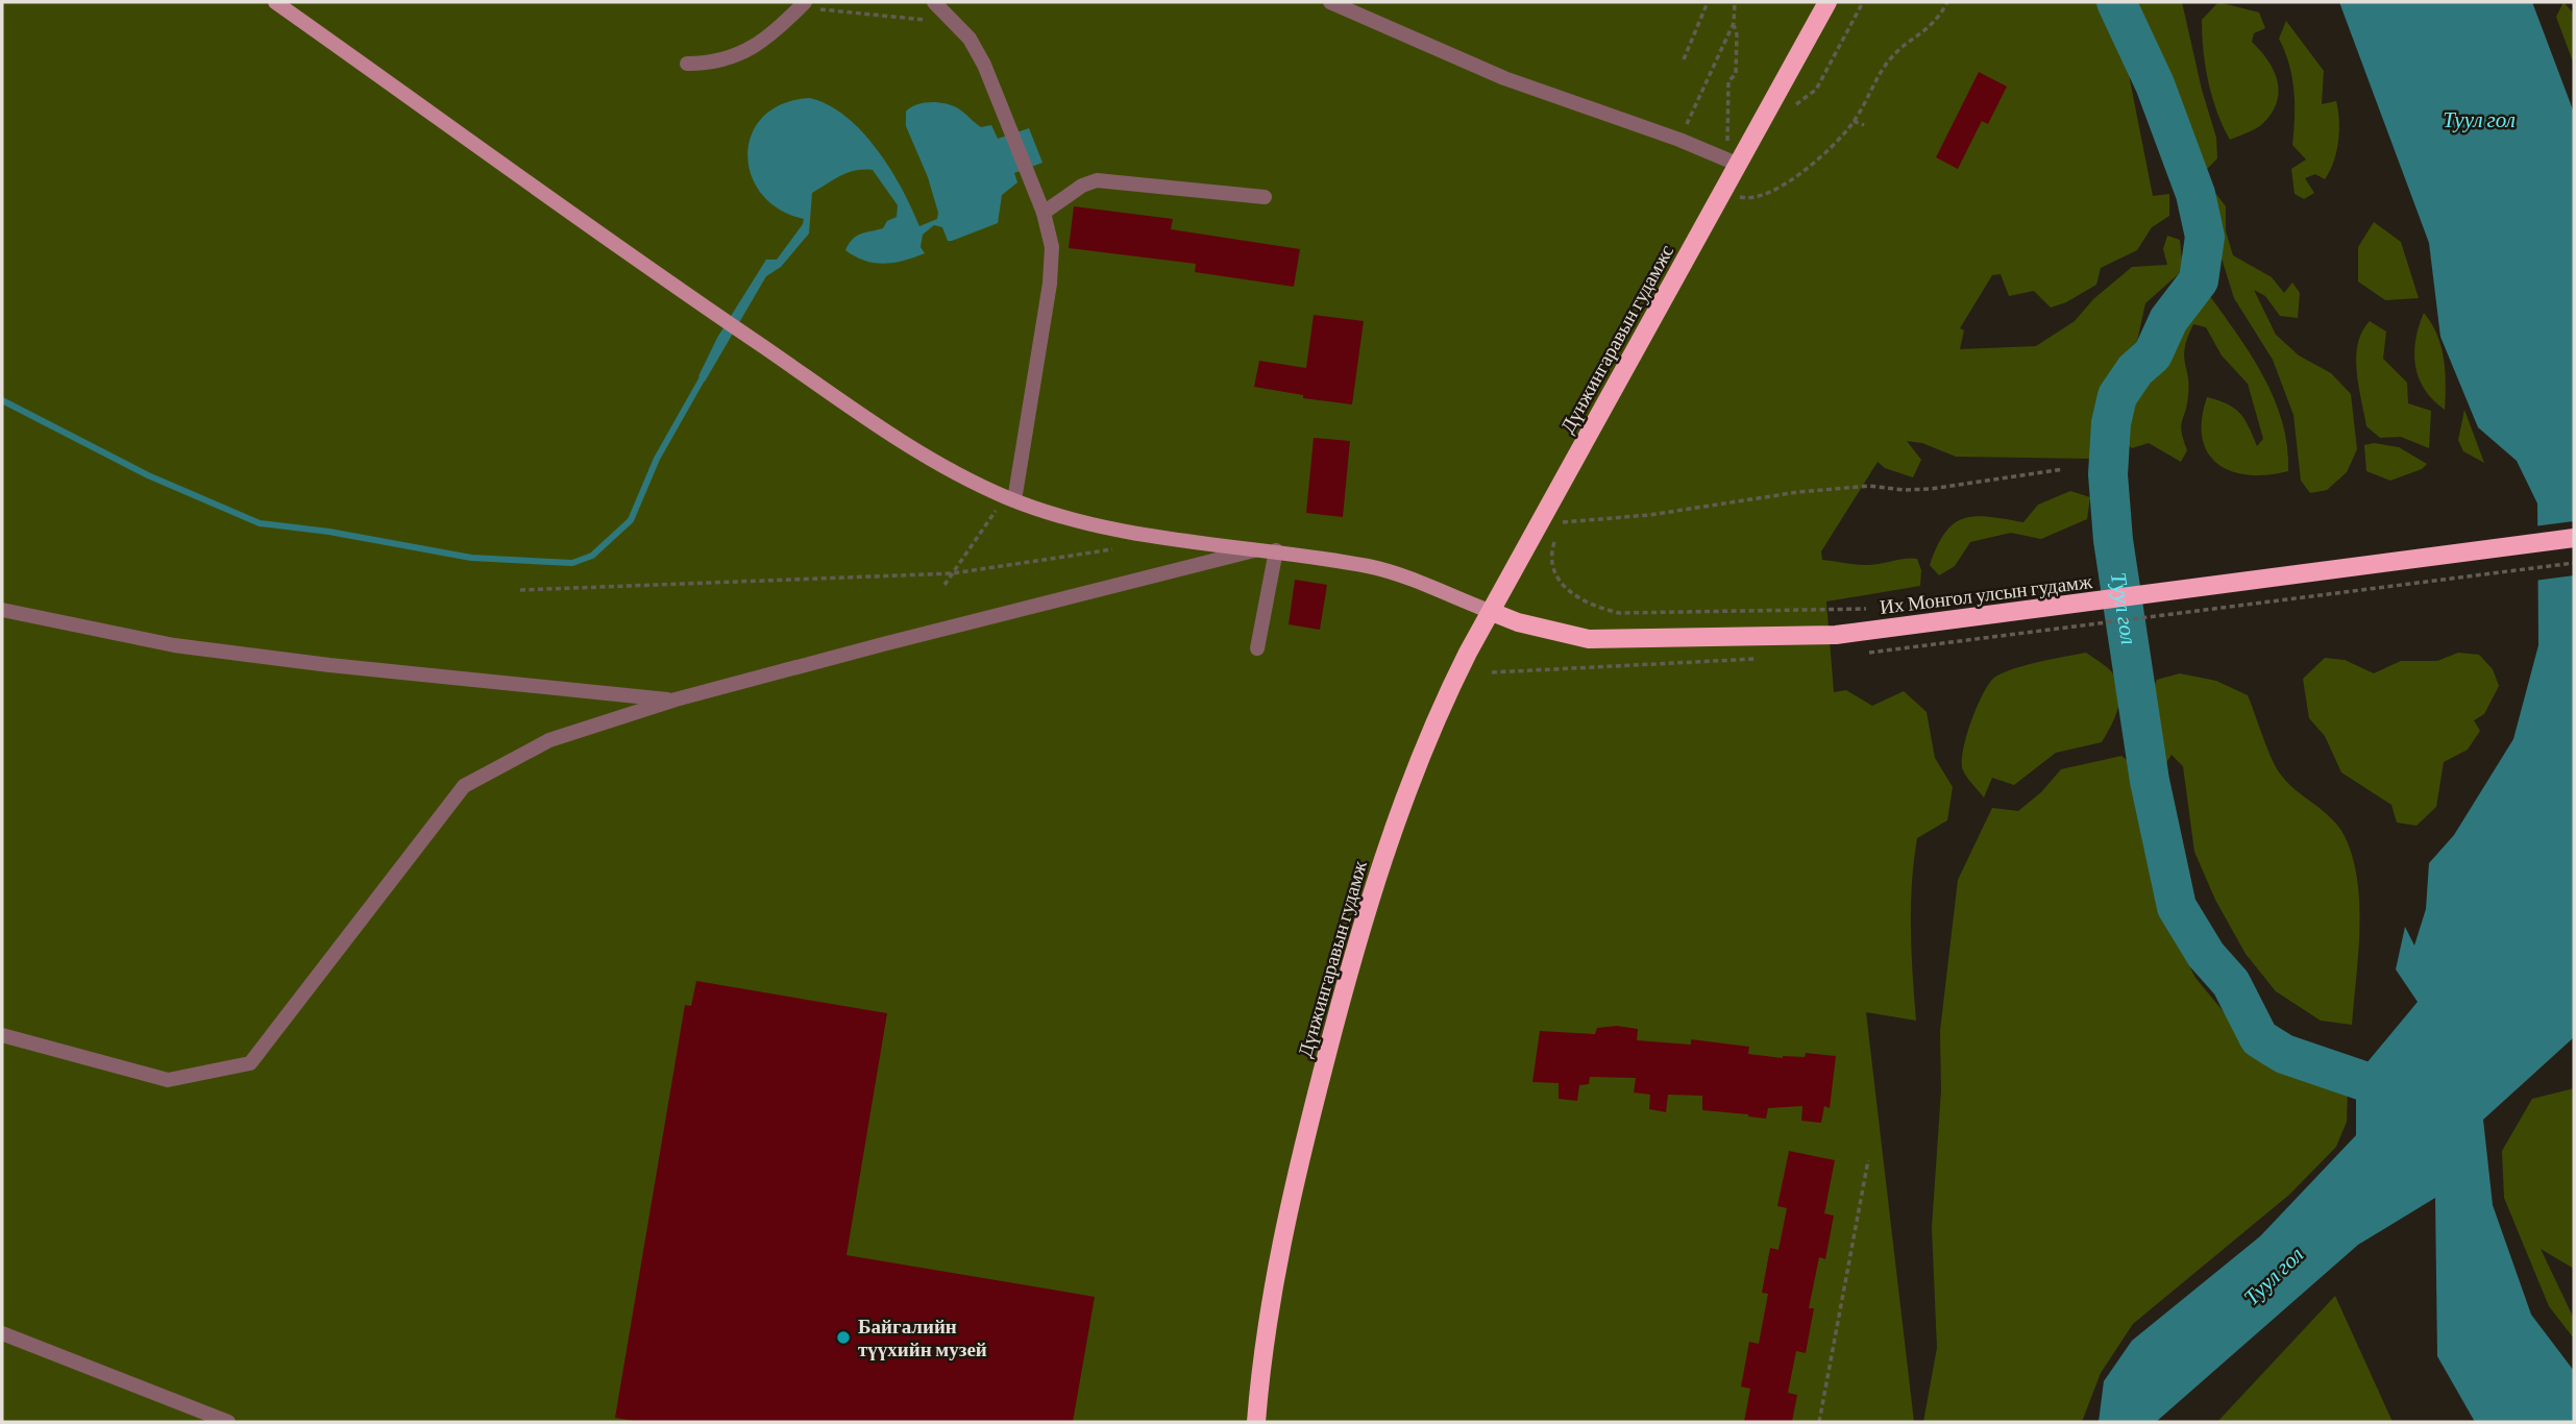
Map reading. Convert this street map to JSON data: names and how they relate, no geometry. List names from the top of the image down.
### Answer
{
  "streets": {
    "main road": ["Дүнжингаравын гудамжс", "Их Монгол улсын гудамж", "Дүнжингаравын гудамж"]
  },
  "crossings": [
    ["Дүнжингаравын гудамжс", "Дүнжингаравын гудамж"],
    ["Их Монгол улсын гудамж", "Дүнжингаравын гудамж"]
  ],
  "water": ["Туул гол"],
  "places": ["Байгалийн түүхийн музей"]
}
